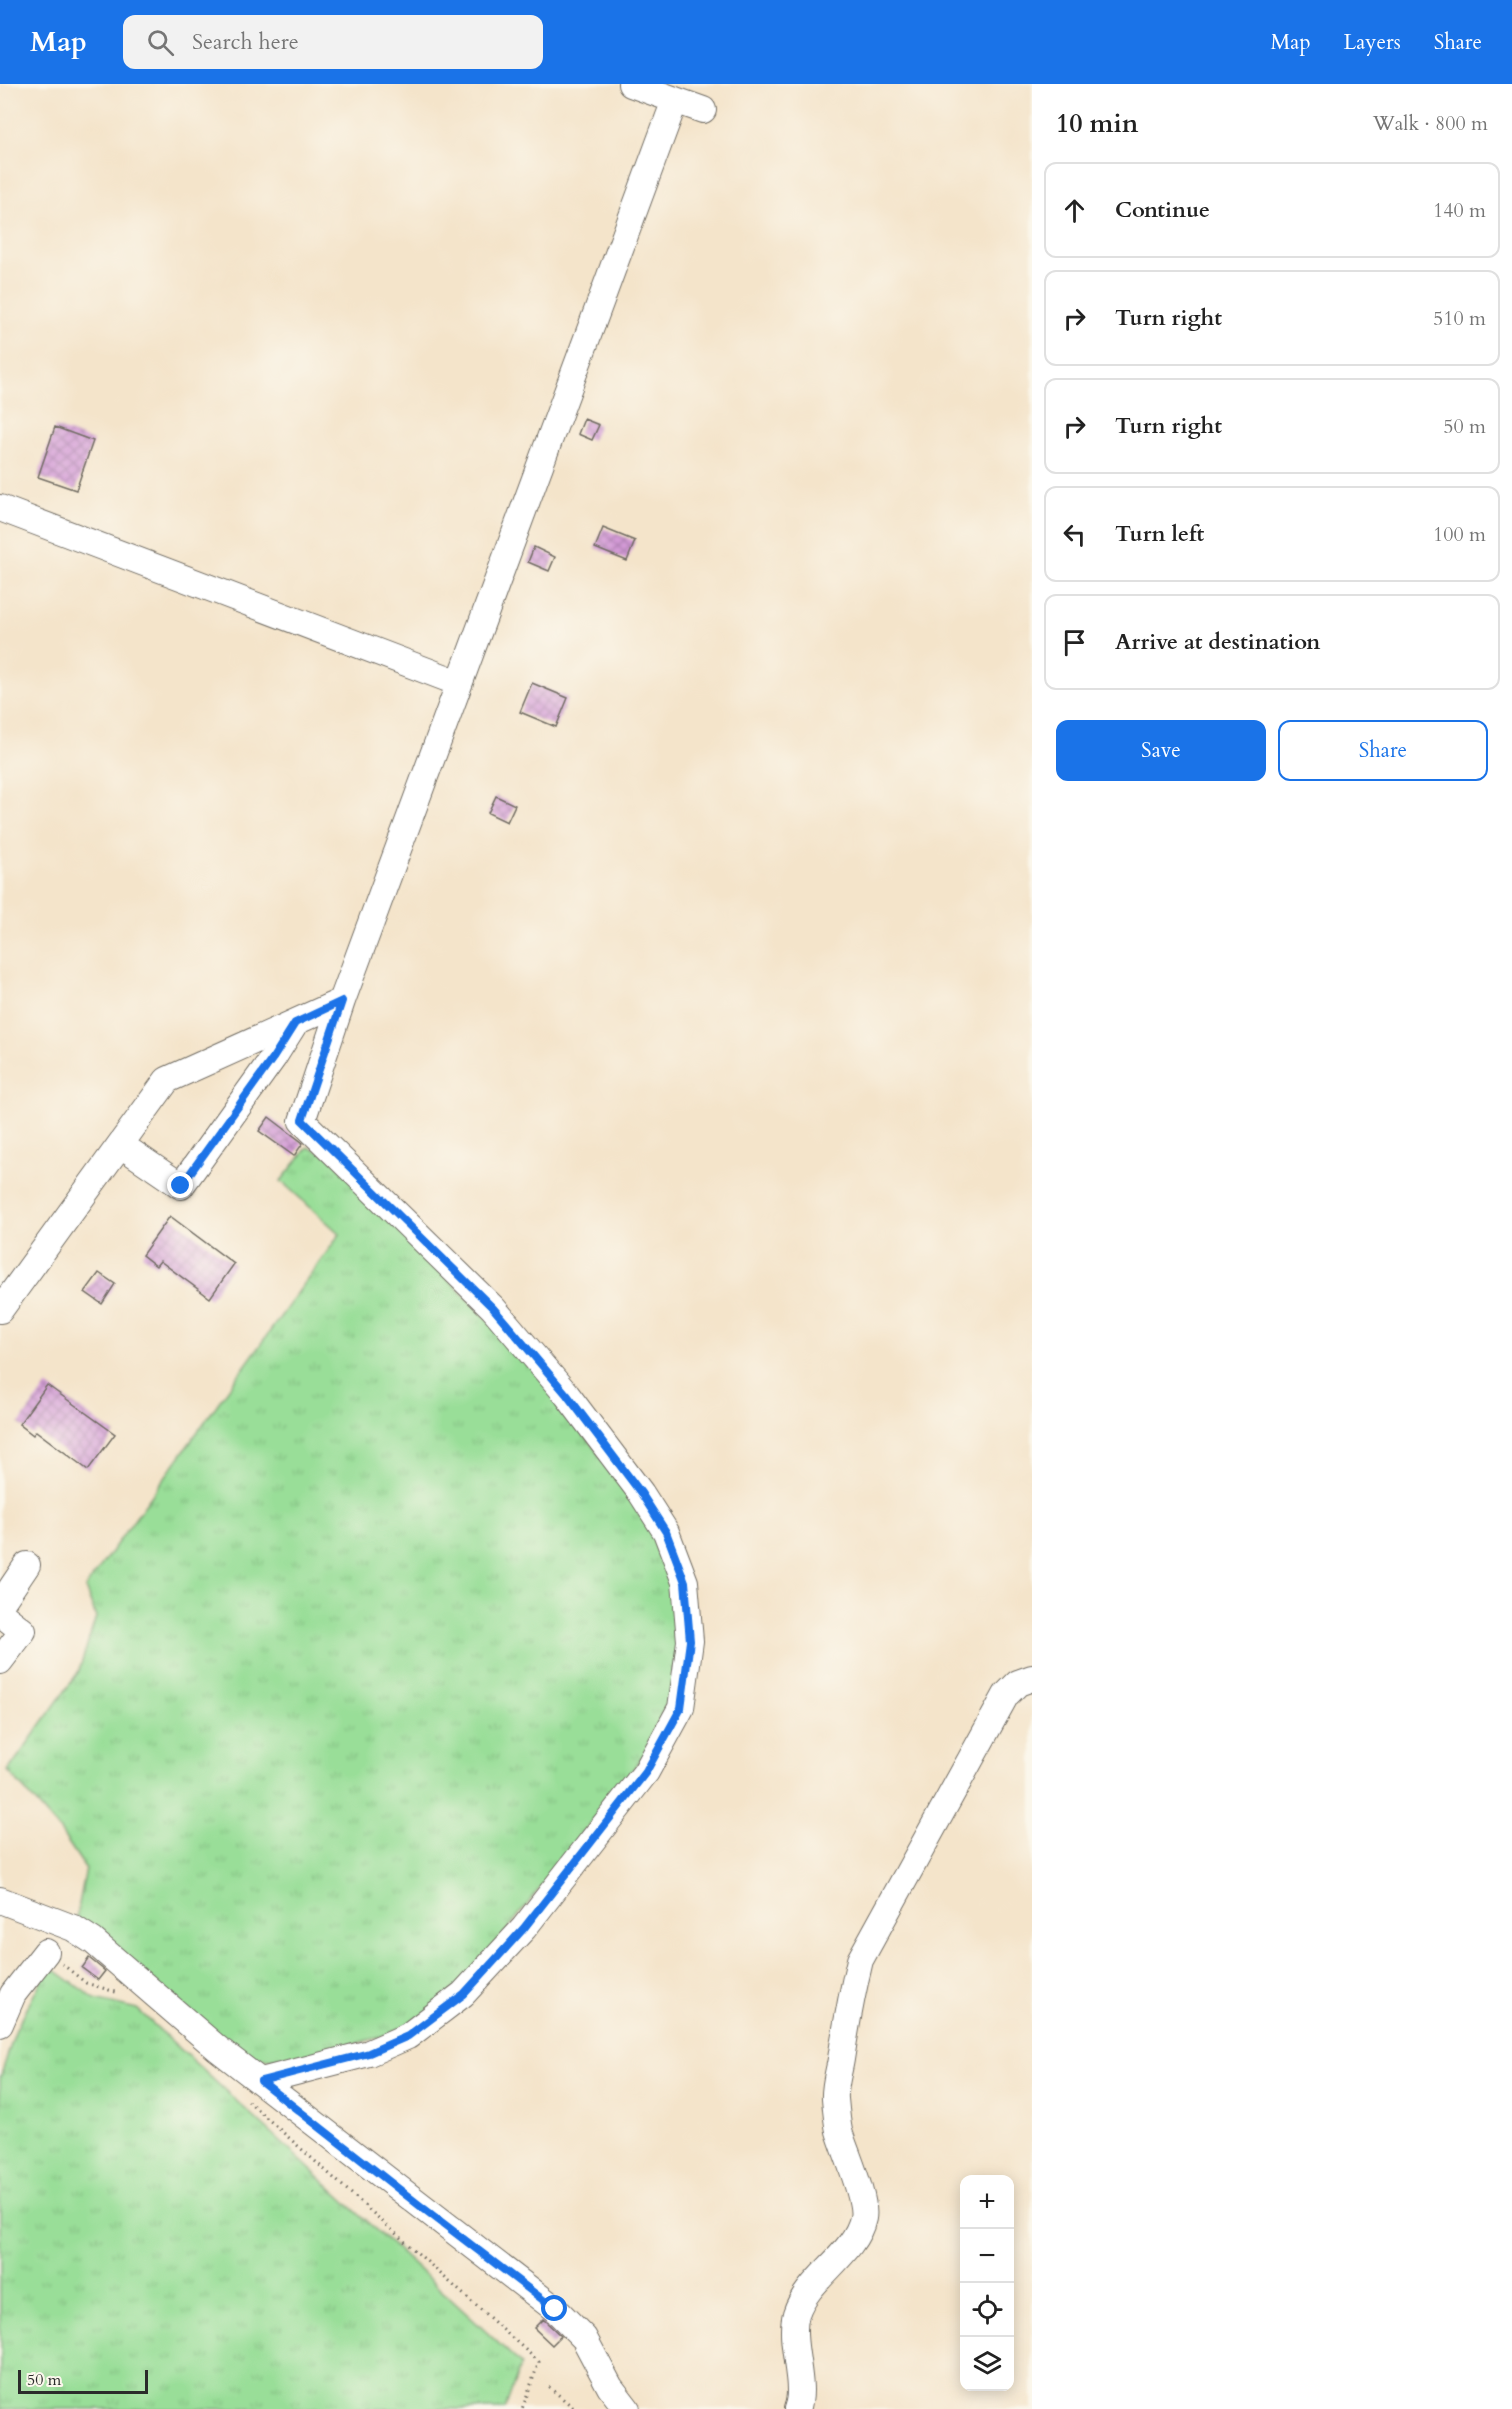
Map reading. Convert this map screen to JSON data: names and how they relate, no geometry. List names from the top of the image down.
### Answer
{
  "scale_bar": "50 m",
  "page": {
    "header": "Map",
    "search": "Search here",
    "nav": ["Map", "Layers", "Share"],
    "heading": ["10 min", "Walk · 800 m"],
    "list": [
      ["Continue", "140 m"],
      ["Turn right", "510 m"],
      ["Turn right", "50 m"],
      ["Turn left", "100 m"],
      "Arrive at destination"
    ],
    "buttons": ["Save", "Share"],
    "map_buttons": ["+", "−"],
    "scale": "50 m"
  }
}
